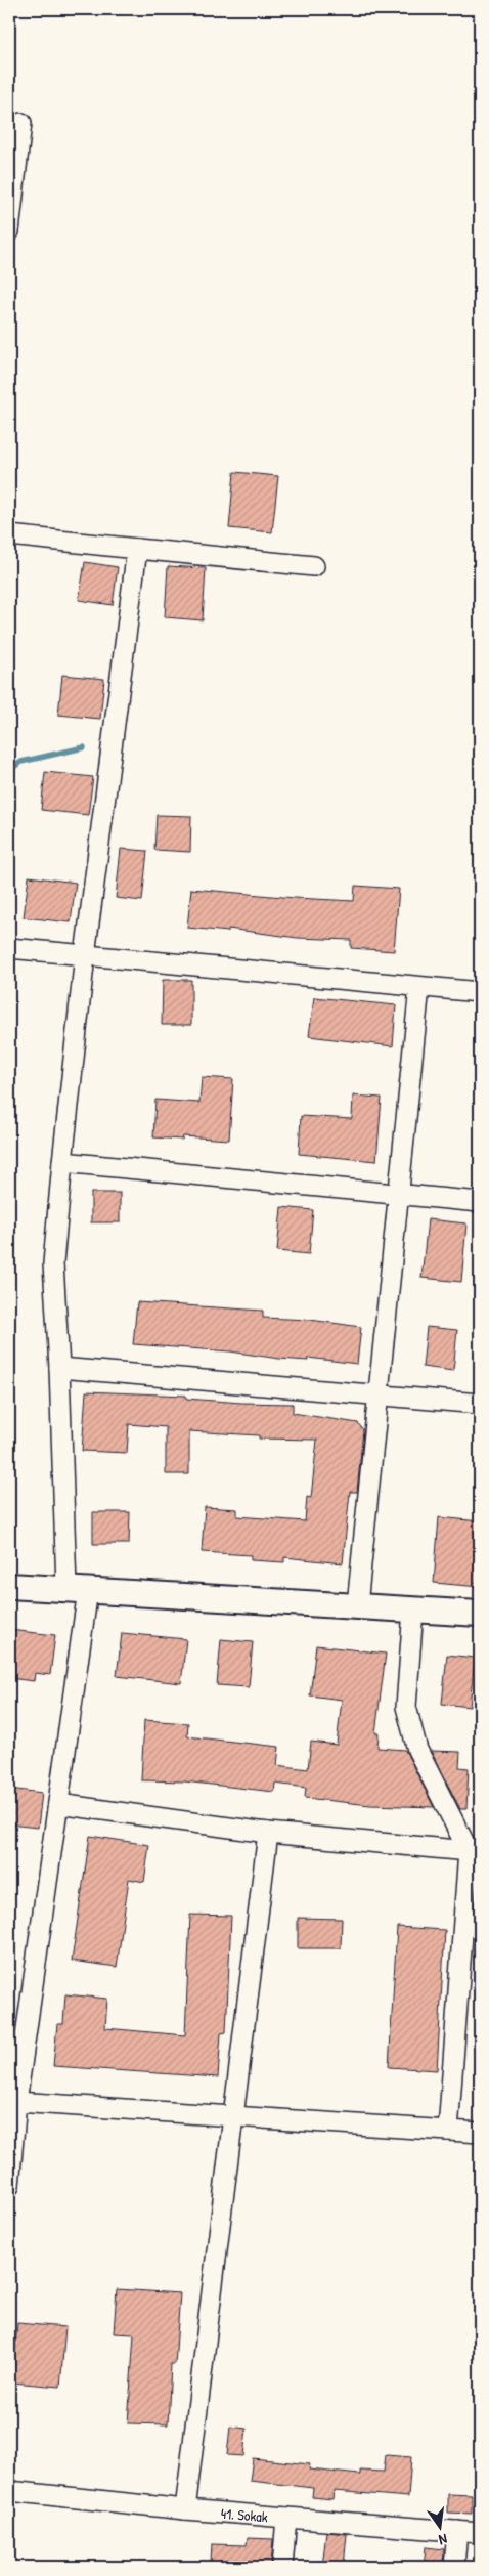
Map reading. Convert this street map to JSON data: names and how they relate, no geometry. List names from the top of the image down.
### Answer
{
  "streets": {
    "street": ["41. Sokak"]
  },
  "north": "bottom"
}
